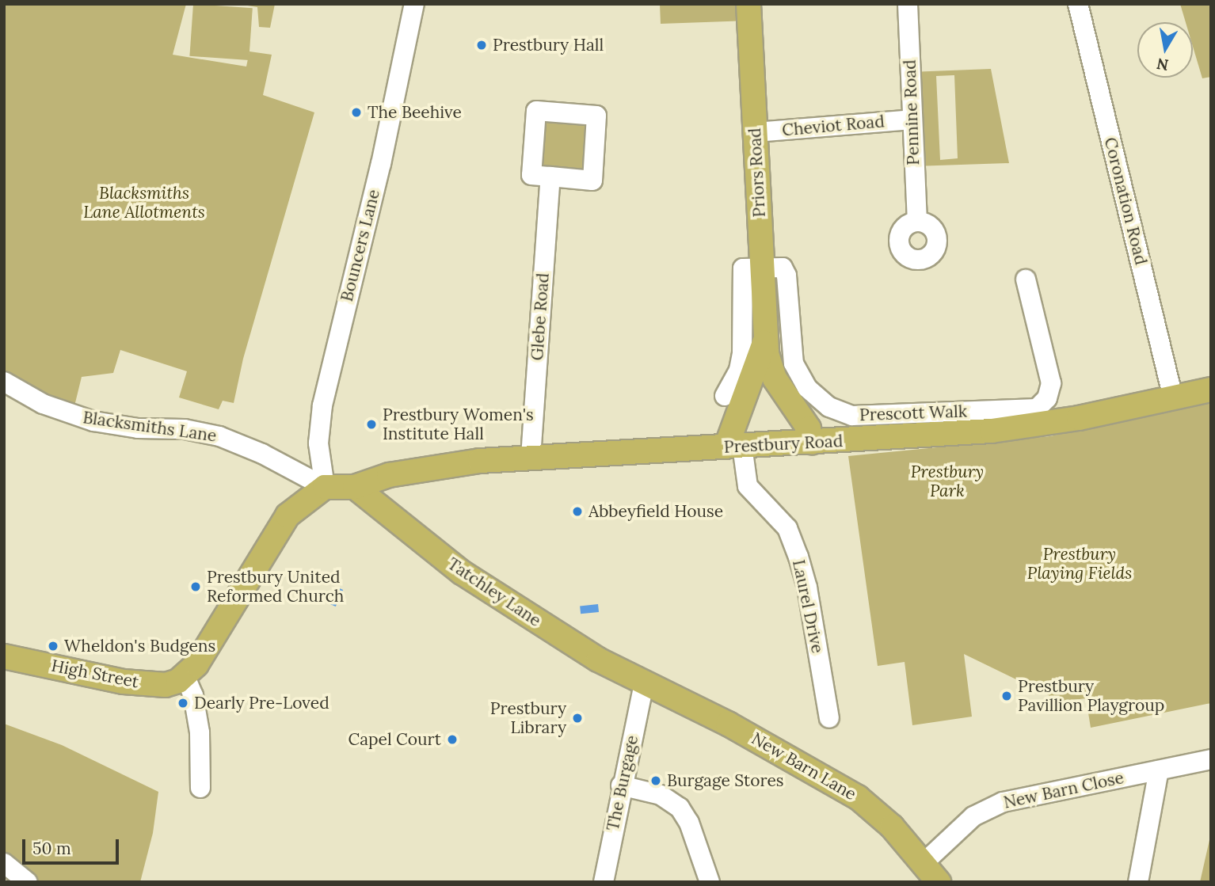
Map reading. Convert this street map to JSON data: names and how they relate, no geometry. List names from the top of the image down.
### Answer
{
  "streets": {
    "main road": [
      "Priors Road",
      "Prestbury Road",
      "Tatchley Lane",
      "High Street",
      "New Barn Lane"
    ],
    "street": [
      "Pennine Road",
      "Cheviot Road",
      "Coronation Road",
      "Bouncers Lane",
      "Glebe Road",
      "Prescott Walk",
      "Blacksmiths Lane",
      "Laurel Drive",
      "The Burgage",
      "New Barn Close"
    ]
  },
  "crossings": [
    ["Pennine Road", "Cheviot Road"],
    ["Cheviot Road", "Priors Road"],
    ["Priors Road", "Prescott Walk"],
    ["Priors Road", "Prestbury Road"],
    ["Priors Road", "Laurel Drive"],
    ["Coronation Road", "Prestbury Road"],
    ["Bouncers Lane", "Blacksmiths Lane"],
    ["Bouncers Lane", "Prestbury Road"],
    ["Glebe Road", "Prestbury Road"],
    ["Blacksmiths Lane", "Prestbury Road"],
    ["Prestbury Road", "Tatchley Lane"],
    ["Prestbury Road", "Laurel Drive"],
    ["Tatchley Lane", "New Barn Lane"],
    ["Tatchley Lane", "The Burgage"],
    ["New Barn Lane", "The Burgage"],
    ["New Barn Lane", "New Barn Close"]
  ],
  "parks": ["Blacksmiths Lane Allotments", "Prestbury Park", "Prestbury Playing Fields"],
  "places": [
    "Prestbury Hall",
    "The Beehive",
    "Prestbury Women's Institute Hall",
    "Abbeyfield House",
    "Prestbury United Reformed Church",
    "Wheldon's Budgens",
    "Prestbury Pavillion Playgroup",
    "Dearly Pre-Loved",
    "Prestbury Library",
    "Capel Court",
    "Burgage Stores"
  ],
  "scale_bar": "50 m",
  "north": "bottom"
}
